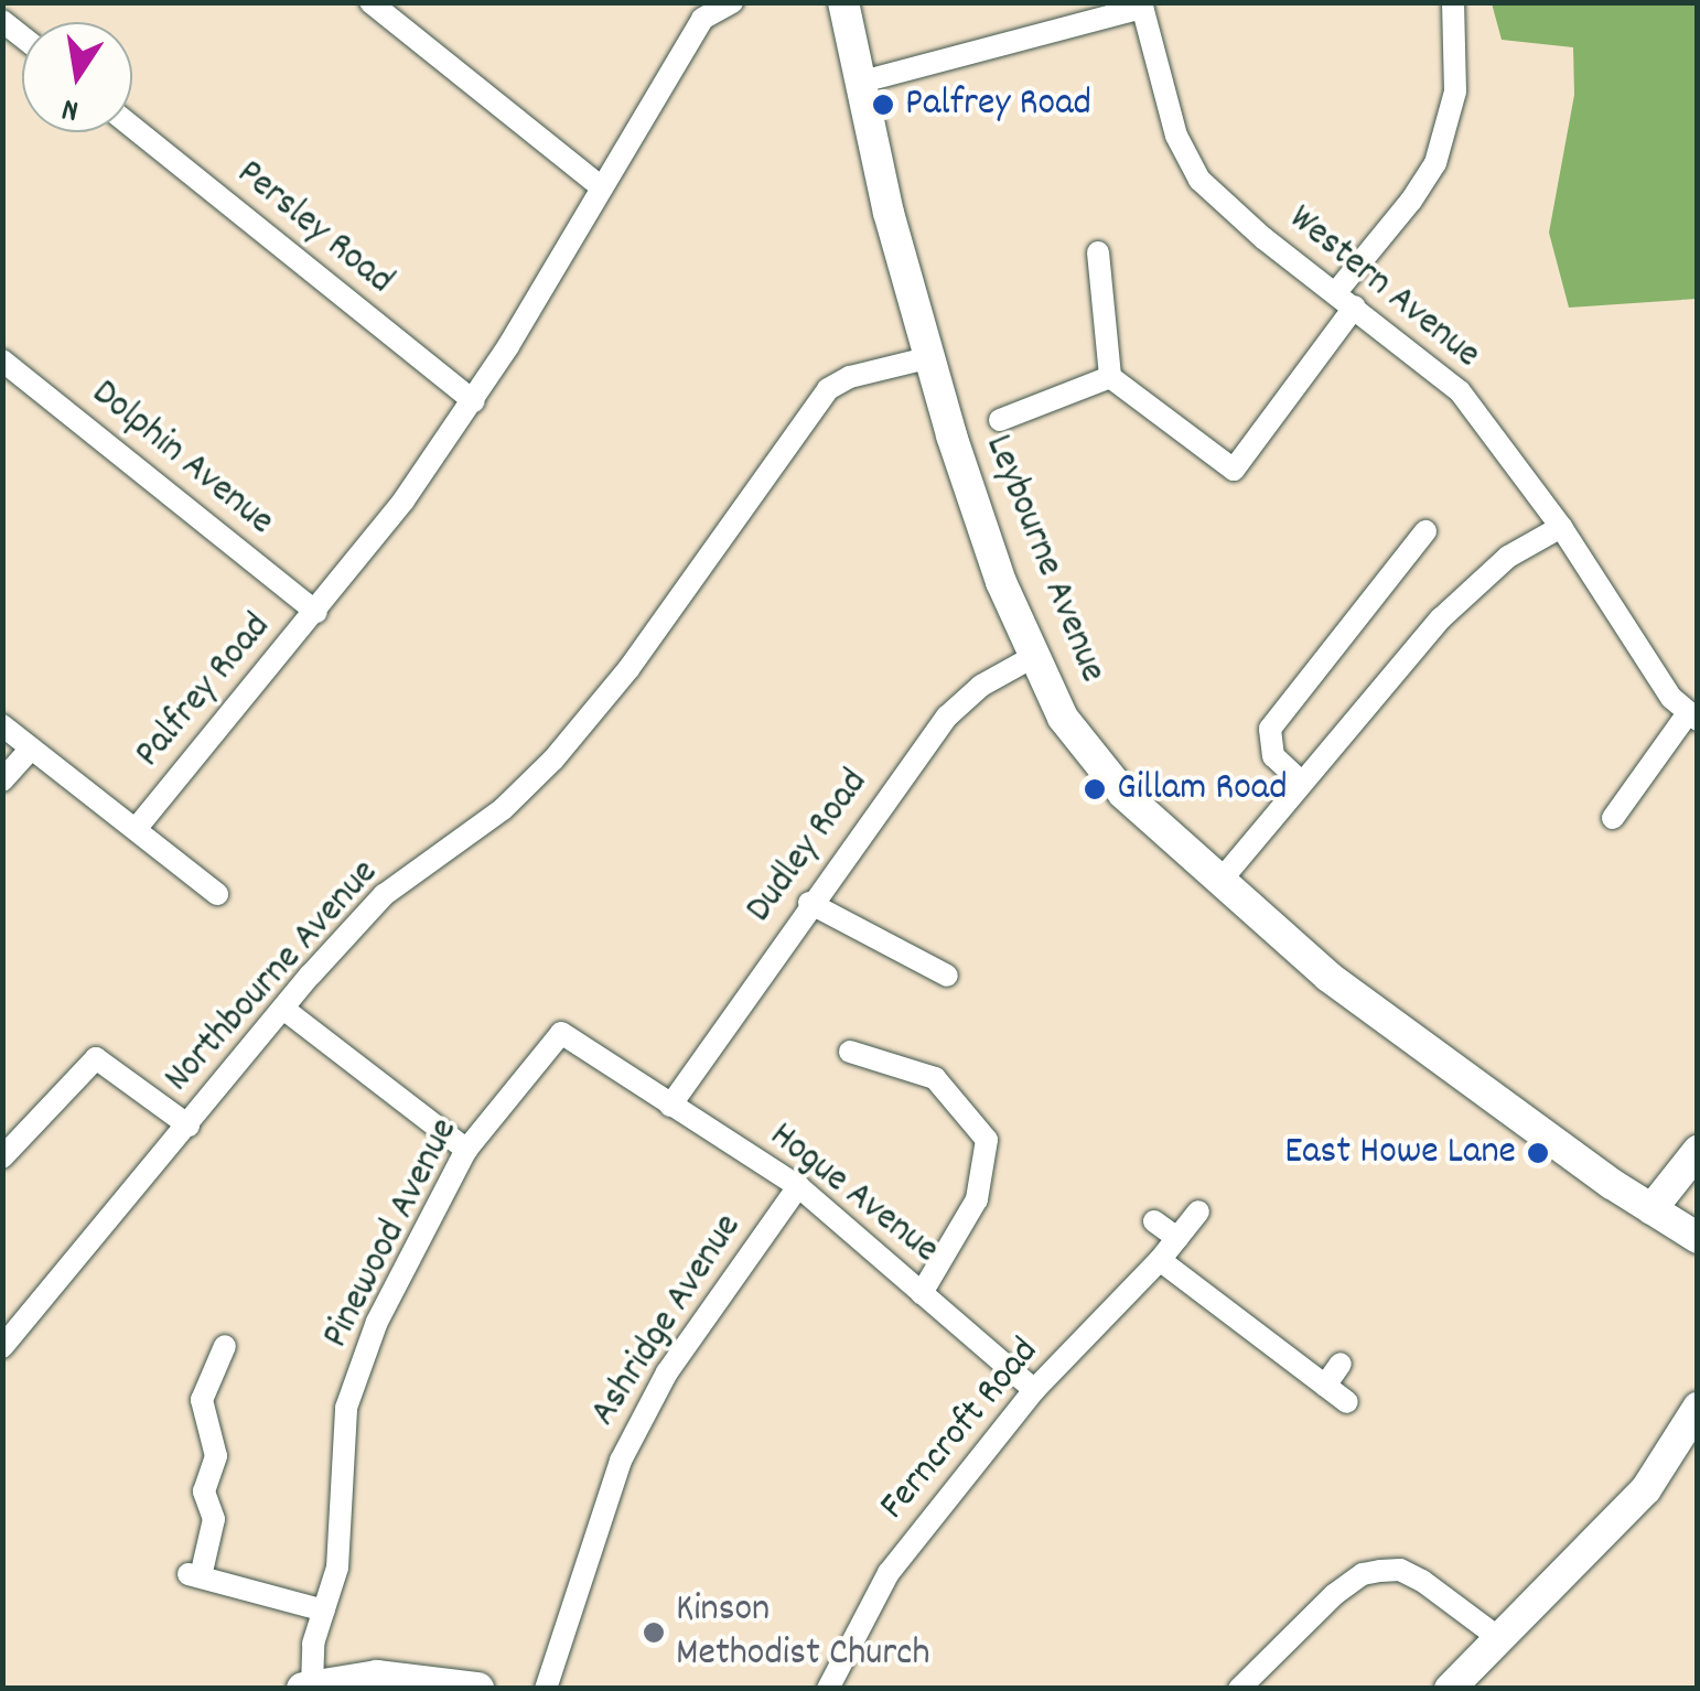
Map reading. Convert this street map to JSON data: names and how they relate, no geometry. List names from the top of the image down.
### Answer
{
  "streets": {
    "street": [
      "Persley Road",
      "Western Avenue",
      "Dolphin Avenue",
      "Leybourne Avenue",
      "Palfrey Road",
      "Dudley Road",
      "Northbourne Avenue",
      "Hogue Avenue",
      "Pinewood Avenue",
      "Ashridge Avenue",
      "Ferncroft Road"
    ]
  },
  "crossings": [
    ["Persley Road", "Palfrey Road"],
    ["Dolphin Avenue", "Palfrey Road"],
    ["Leybourne Avenue", "Dudley Road"],
    ["Leybourne Avenue", "Northbourne Avenue"],
    ["Dudley Road", "Hogue Avenue"],
    ["Hogue Avenue", "Pinewood Avenue"],
    ["Hogue Avenue", "Ashridge Avenue"],
    ["Hogue Avenue", "Ferncroft Road"]
  ],
  "places": [
    "Palfrey Road",
    "Gillam Road",
    "East Howe Lane",
    "Kinson Methodist Church"
  ],
  "north": "bottom"
}
